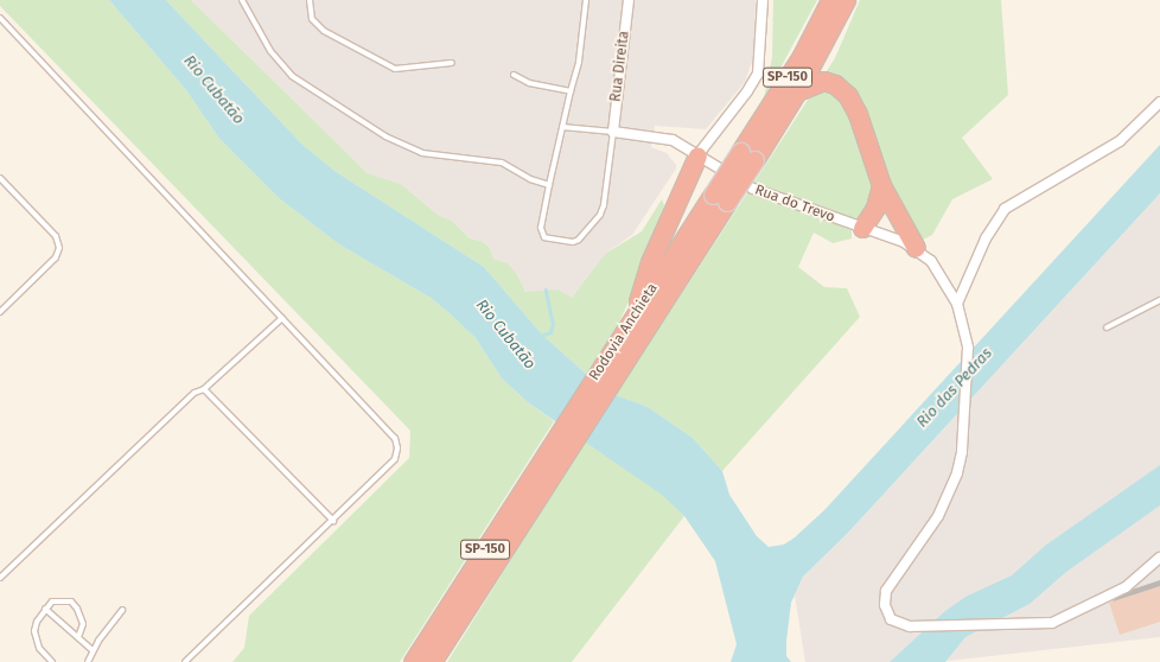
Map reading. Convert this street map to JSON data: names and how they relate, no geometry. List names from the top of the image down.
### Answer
{
  "streets": {
    "highway": ["SP-150", "Rodovia Anchieta"],
    "street": ["Rua Direita", "Rua do Trevo"]
  },
  "crossings": [
    ["Rua Direita", "Rua do Trevo"]
  ],
  "water": ["Rio Cubatão", "Rio das Pedras"]
}
